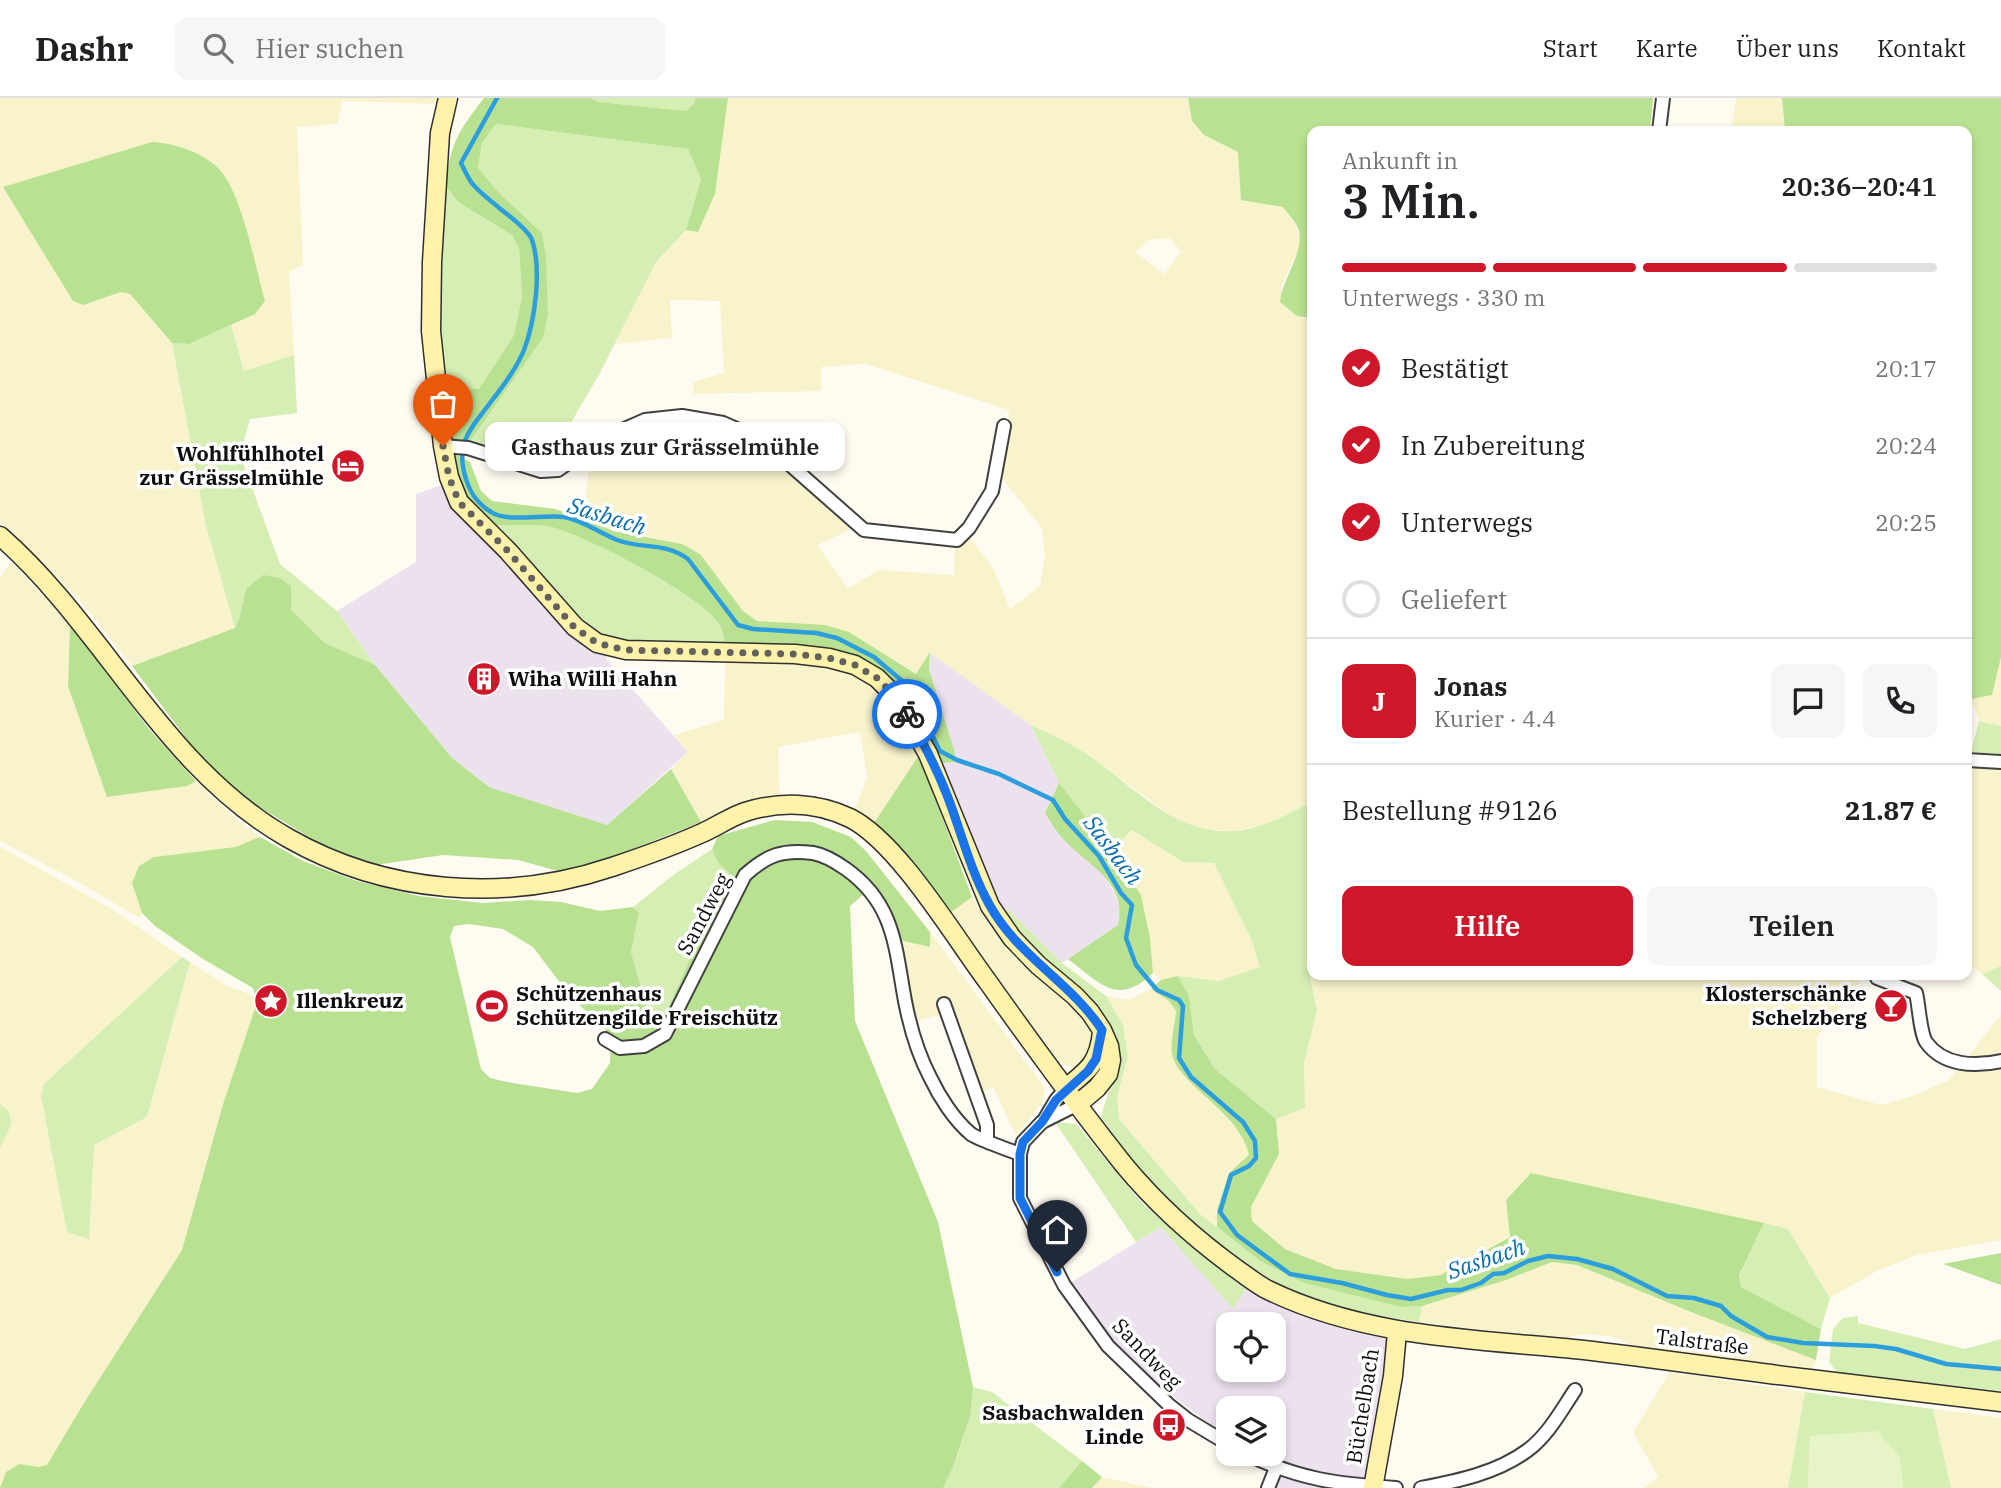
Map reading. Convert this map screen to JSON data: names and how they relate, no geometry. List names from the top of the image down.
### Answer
{
  "streets": {
    "main road": ["Talstraße", "Büchelbach"],
    "street": ["Sandweg"]
  },
  "crossings": [
    ["Talstraße", "Büchelbach"]
  ],
  "water": ["Sasbach"],
  "places": {
    "other": ["Gasthaus zur Grässelmühle"],
    "hotel": ["Wohlfühlhotel zur Grässelmühle"],
    "building": ["Wiha Willi Hahn"],
    "place": ["Illenkreuz"],
    "sports": ["Schützenhaus Schützengilde Freischütz"],
    "bar": ["Klosterschänke Schelzberg"],
    "bus stop": ["Sasbachwalden Linde"]
  },
  "page": {
    "header": "Dashr",
    "search": "Hier suchen",
    "nav": [
      "Start",
      "Karte",
      "Über uns",
      "Kontakt"
    ],
    "heading": ["3 Min.", "Ankunft in", "20:36–20:41"],
    "panel": [
      "Jonas",
      "Kurier · 4.4",
      "Bestellung #9126",
      "21.87 €"
    ],
    "bar": "Unterwegs · 330 m",
    "list": [
      ["Bestätigt", "20:17"],
      ["In Zubereitung", "20:24"],
      ["Unterwegs", "20:25"],
      "Geliefert"
    ],
    "bubble": "Gasthaus zur Grässelmühle",
    "round": "J",
    "buttons": ["Hilfe", "Teilen"]
  }
}
